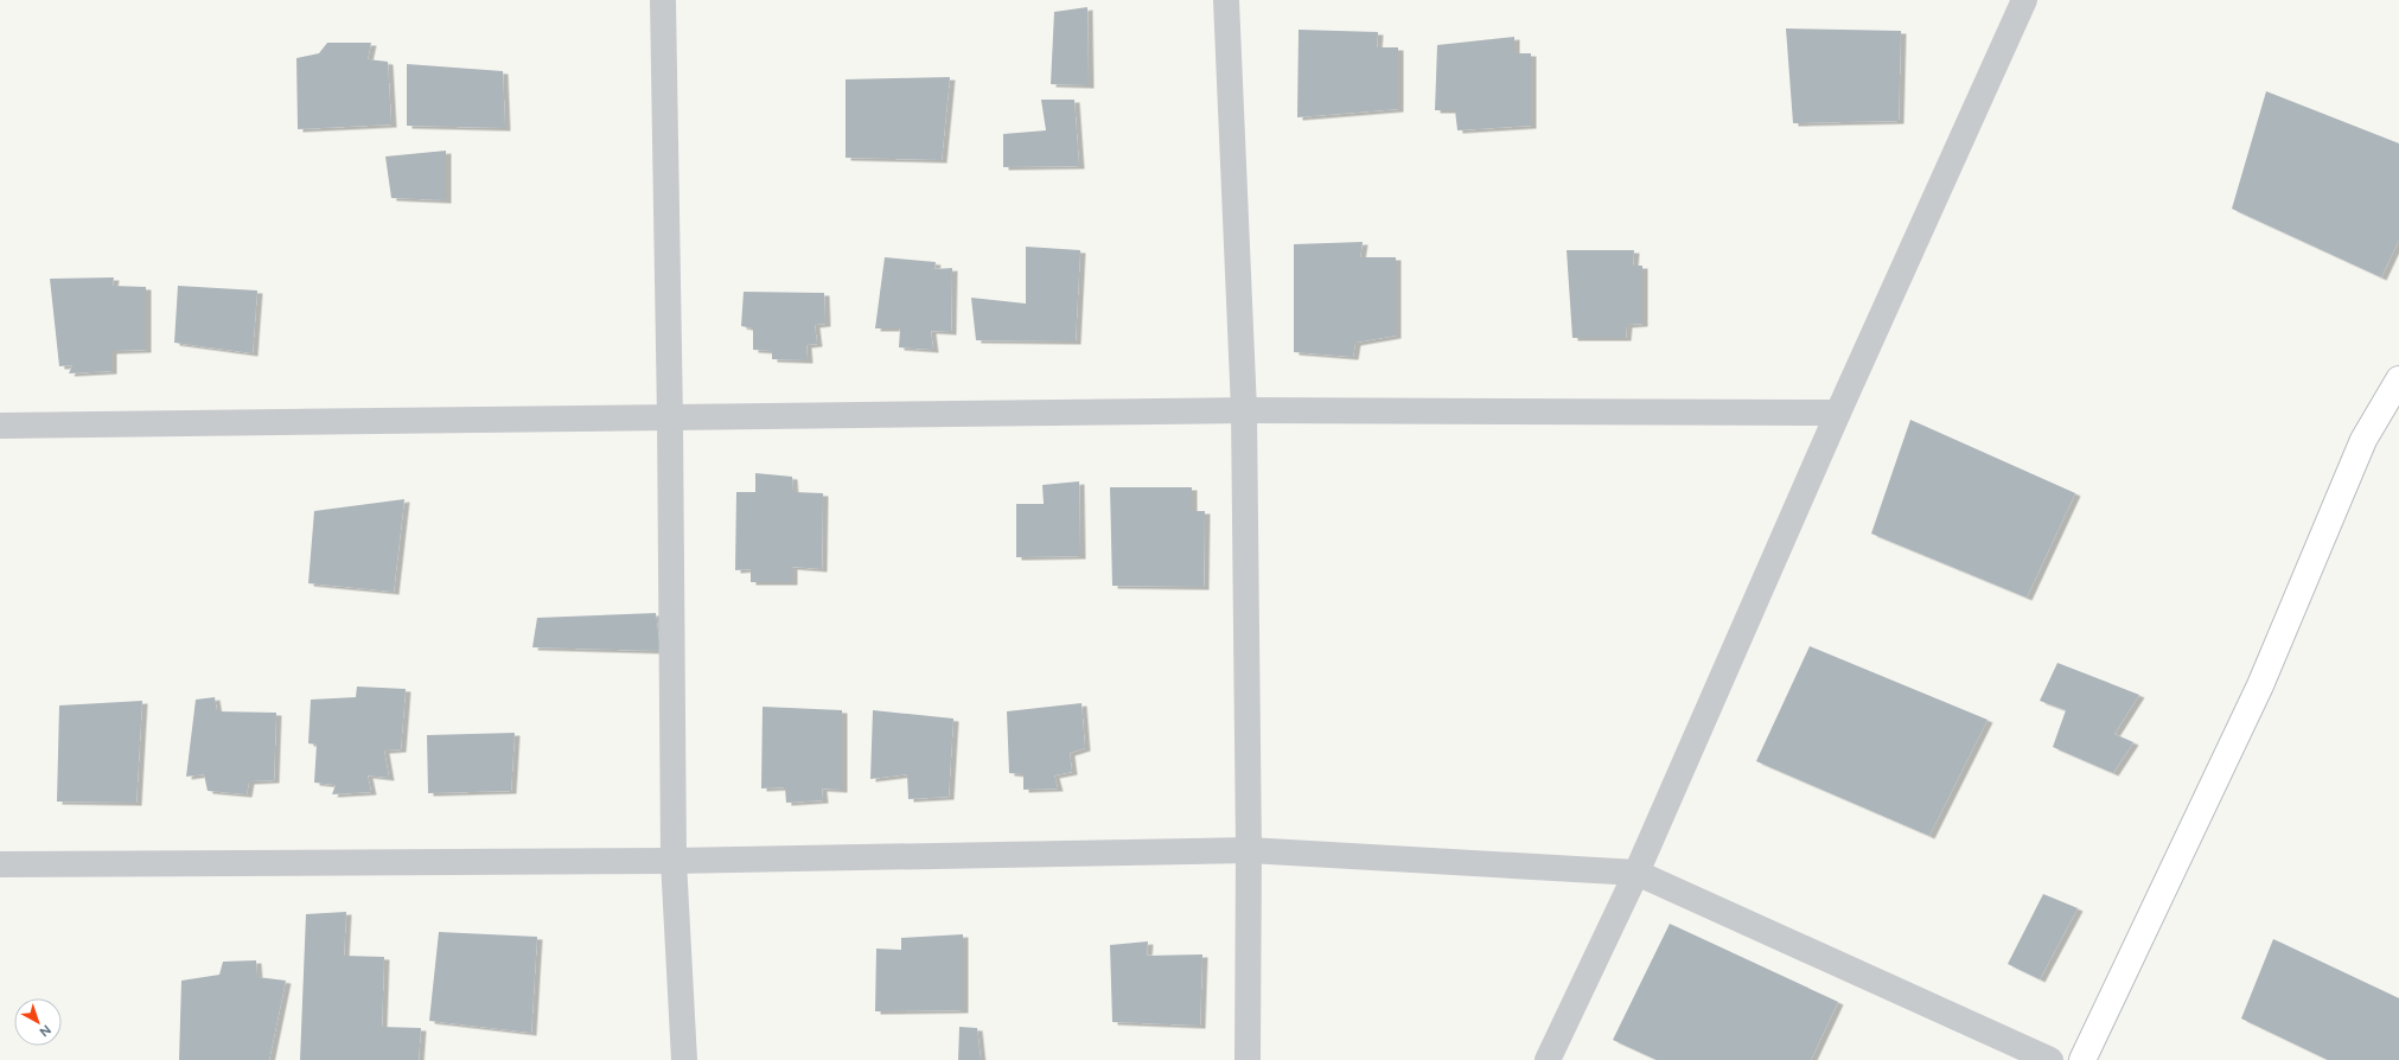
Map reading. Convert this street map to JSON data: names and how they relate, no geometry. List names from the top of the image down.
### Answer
{
  "north": "bottom right"
}
